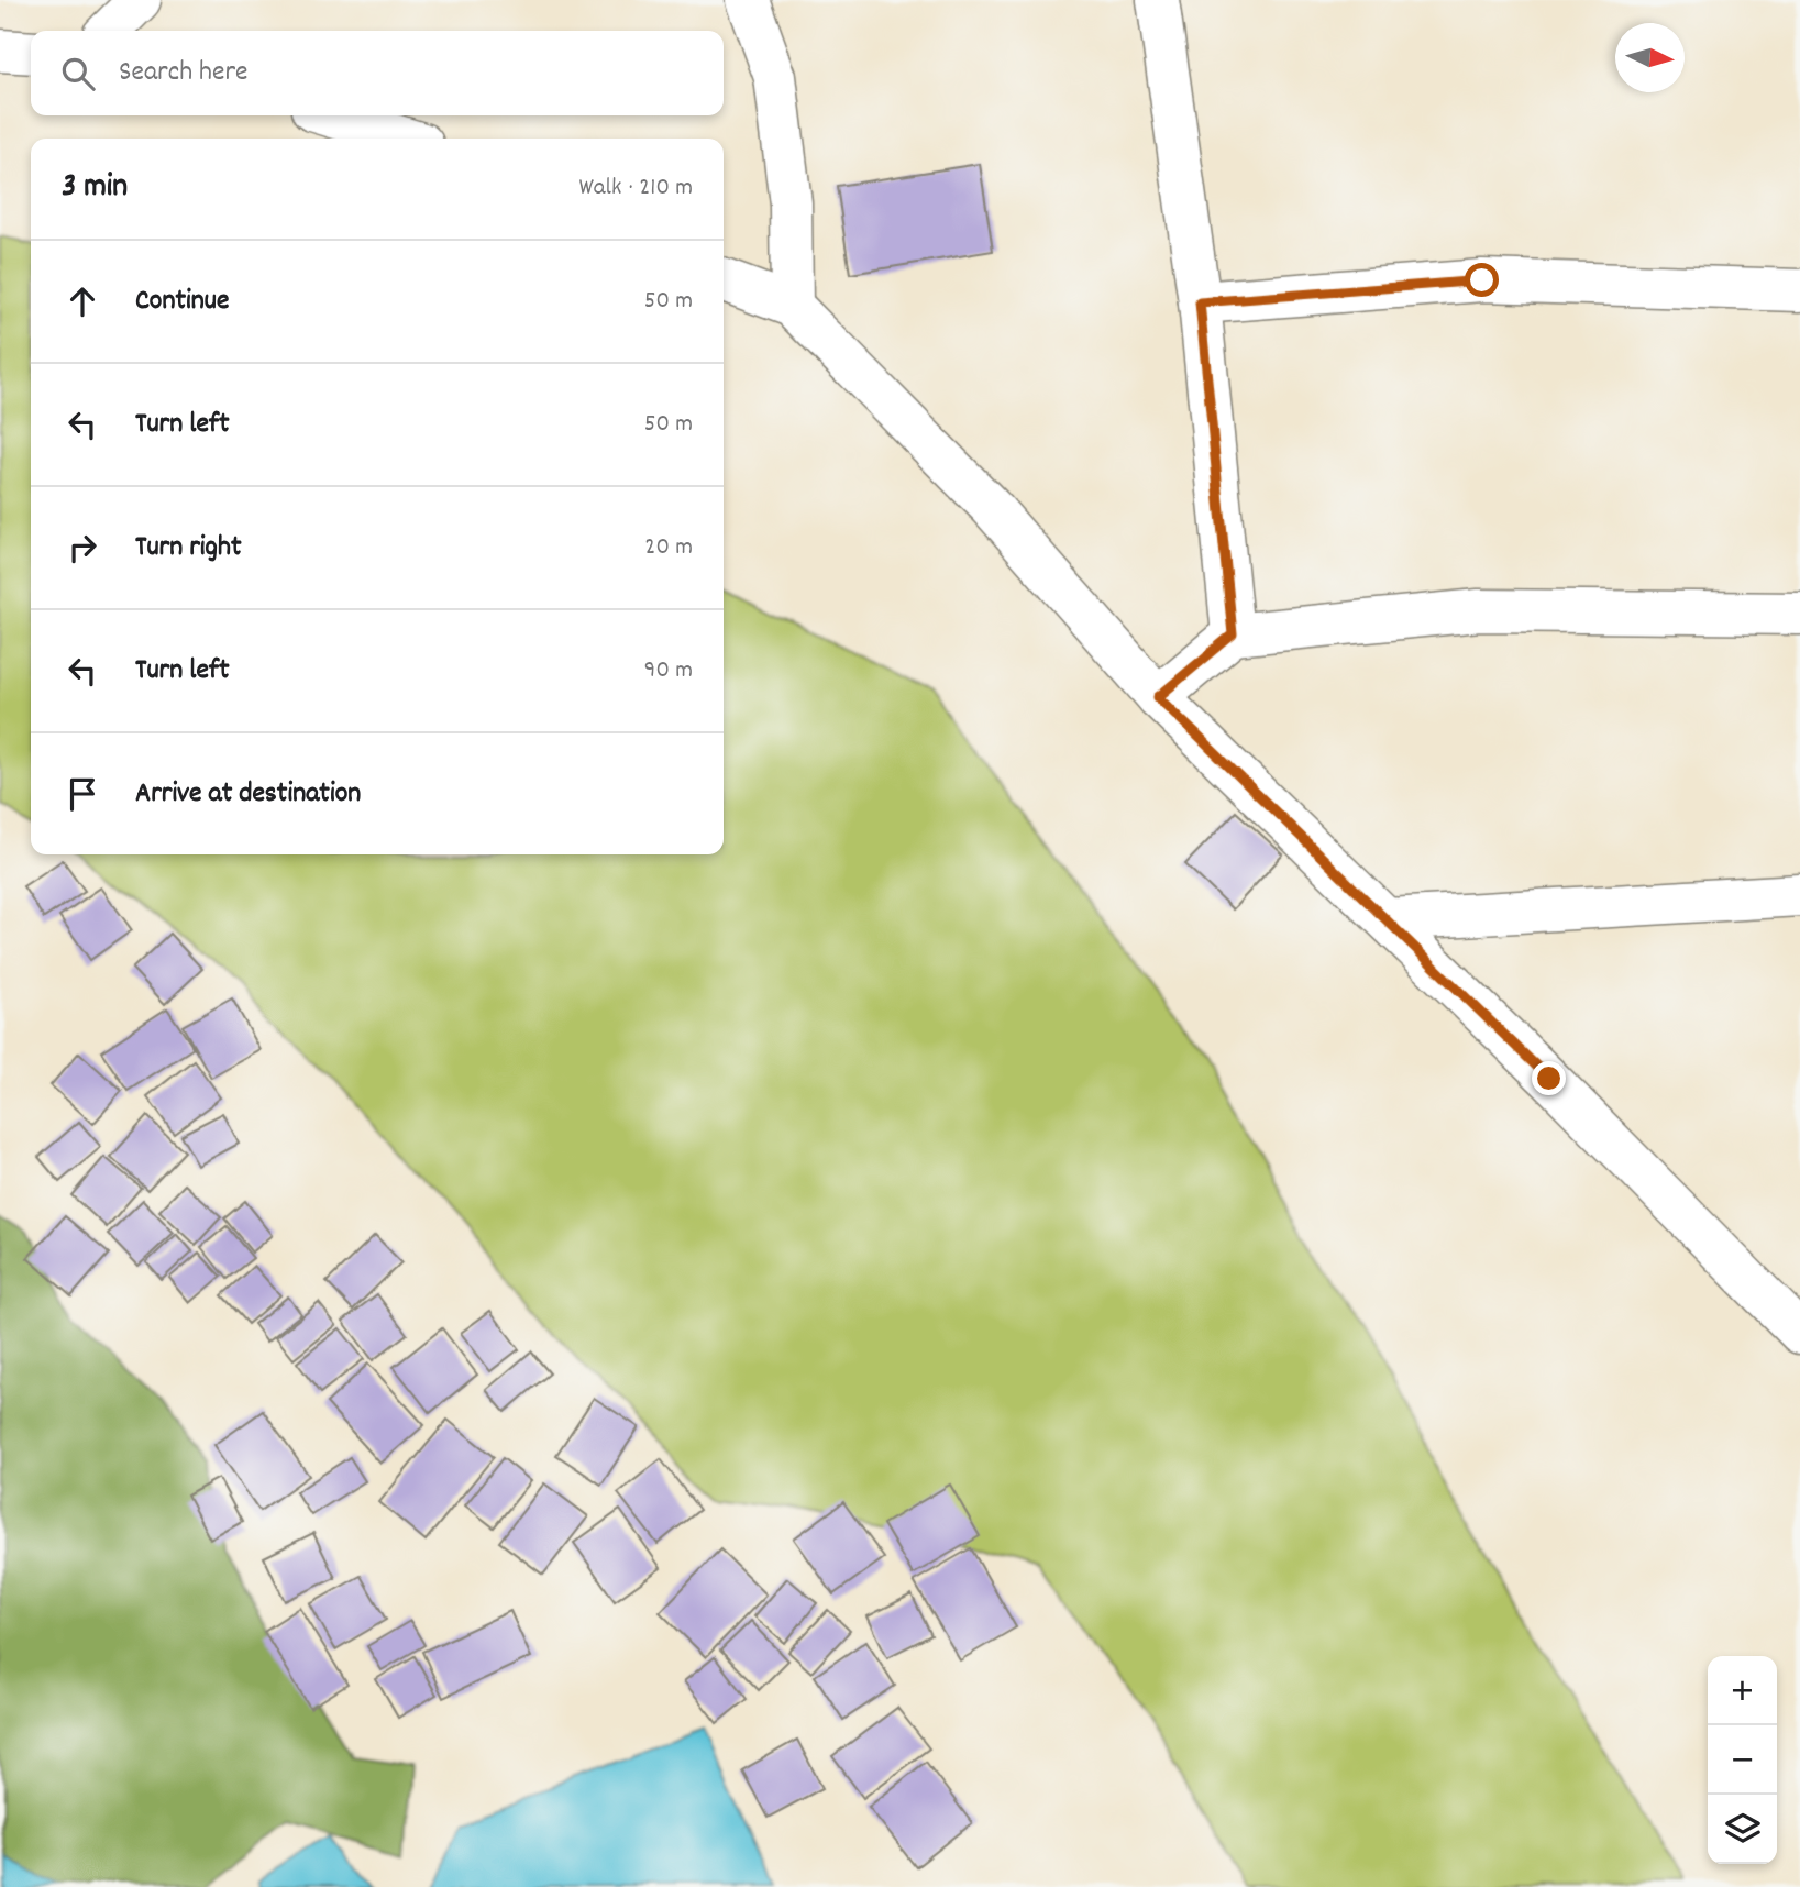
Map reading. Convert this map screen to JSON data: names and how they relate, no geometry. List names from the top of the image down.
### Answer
{
  "north": "right",
  "page": {
    "search": "Search here",
    "heading": ["3 min", "Walk · 210 m"],
    "list": [
      ["Continue", "50 m"],
      ["Turn left", "50 m"],
      ["Turn right", "20 m"],
      ["Turn left", "90 m"],
      "Arrive at destination"
    ],
    "map_buttons": ["+", "−"]
  }
}
